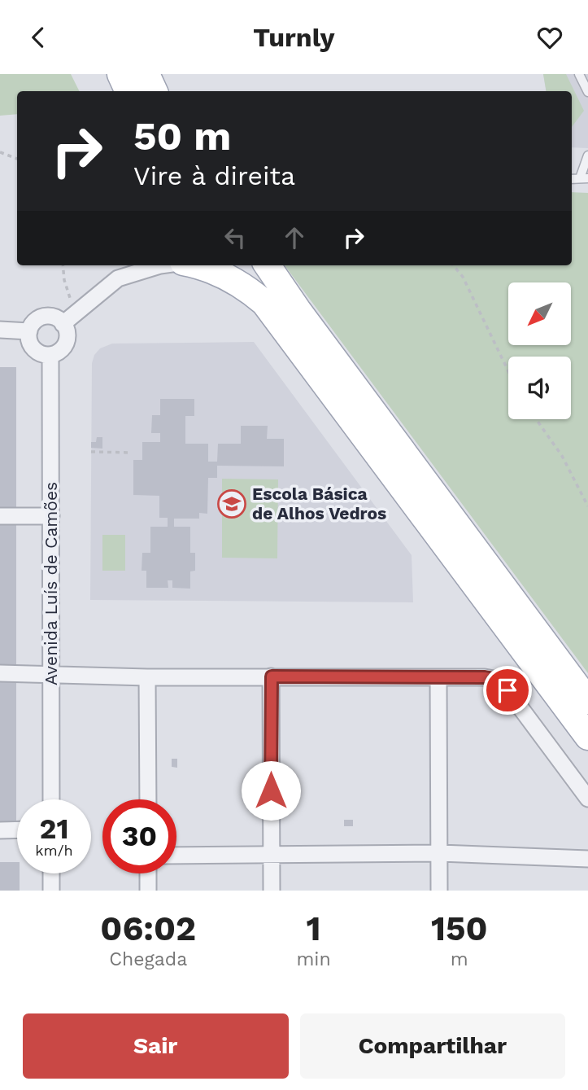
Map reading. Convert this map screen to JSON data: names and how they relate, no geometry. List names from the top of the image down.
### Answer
{
  "streets": {
    "street": ["Avenida Luís de Camões"]
  },
  "places": {
    "school or university": ["Escola Básica de Alhos Vedros"]
  },
  "north": "bottom left",
  "page": {
    "header": "Turnly",
    "turn": ["50 m", "Vire à direita"],
    "speed": "21 km/h",
    "limit": "30",
    "eta": [
      "06:02",
      "Chegada",
      "1",
      "min",
      "150",
      "m"
    ],
    "buttons": ["Sair", "Compartilhar"]
  }
}
